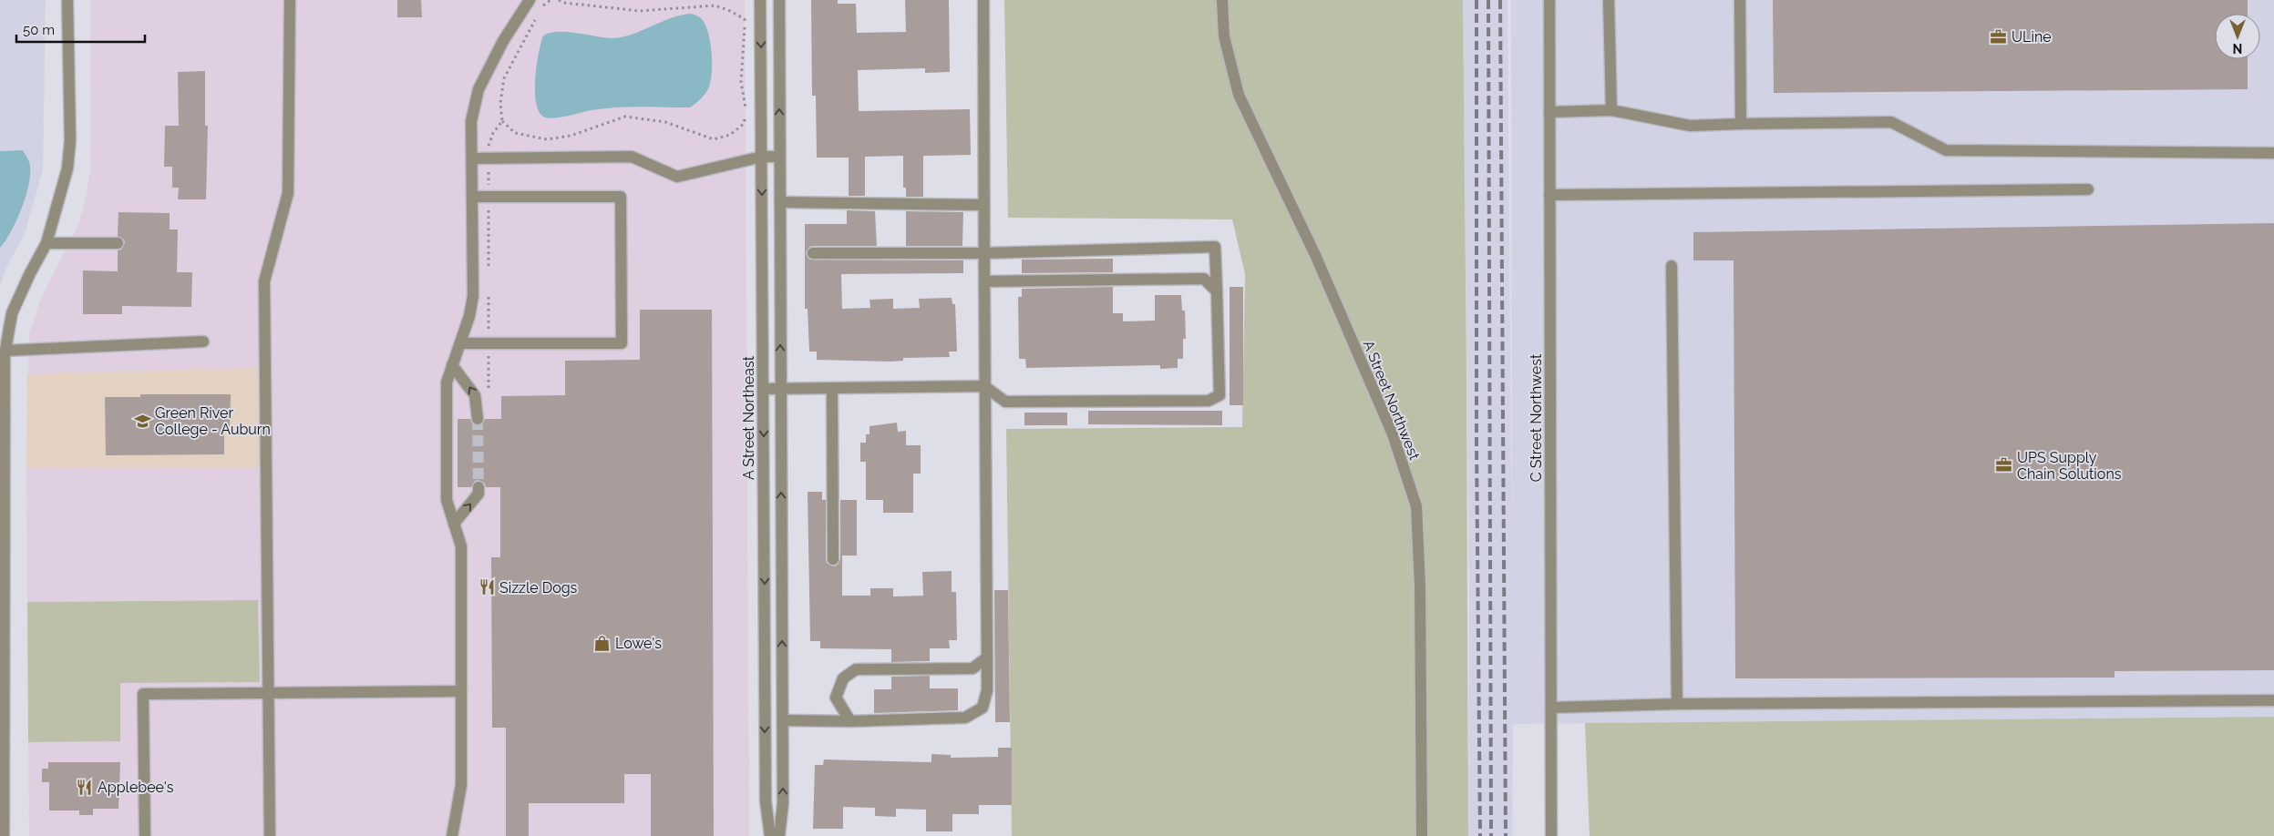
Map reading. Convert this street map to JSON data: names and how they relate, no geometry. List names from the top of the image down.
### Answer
{
  "streets": {
    "street": ["A Street Northwest", "A Street Northeast", "C Street Northwest"]
  },
  "places": {
    "office": ["ULine", "UPS Supply Chain Solutions"],
    "school or university": ["Green River College - Auburn"],
    "restaurant": ["Sizzle Dogs", "Applebee's"],
    "shop": ["Lowe's"]
  },
  "scale_bar": "50 m",
  "north": "bottom"
}
